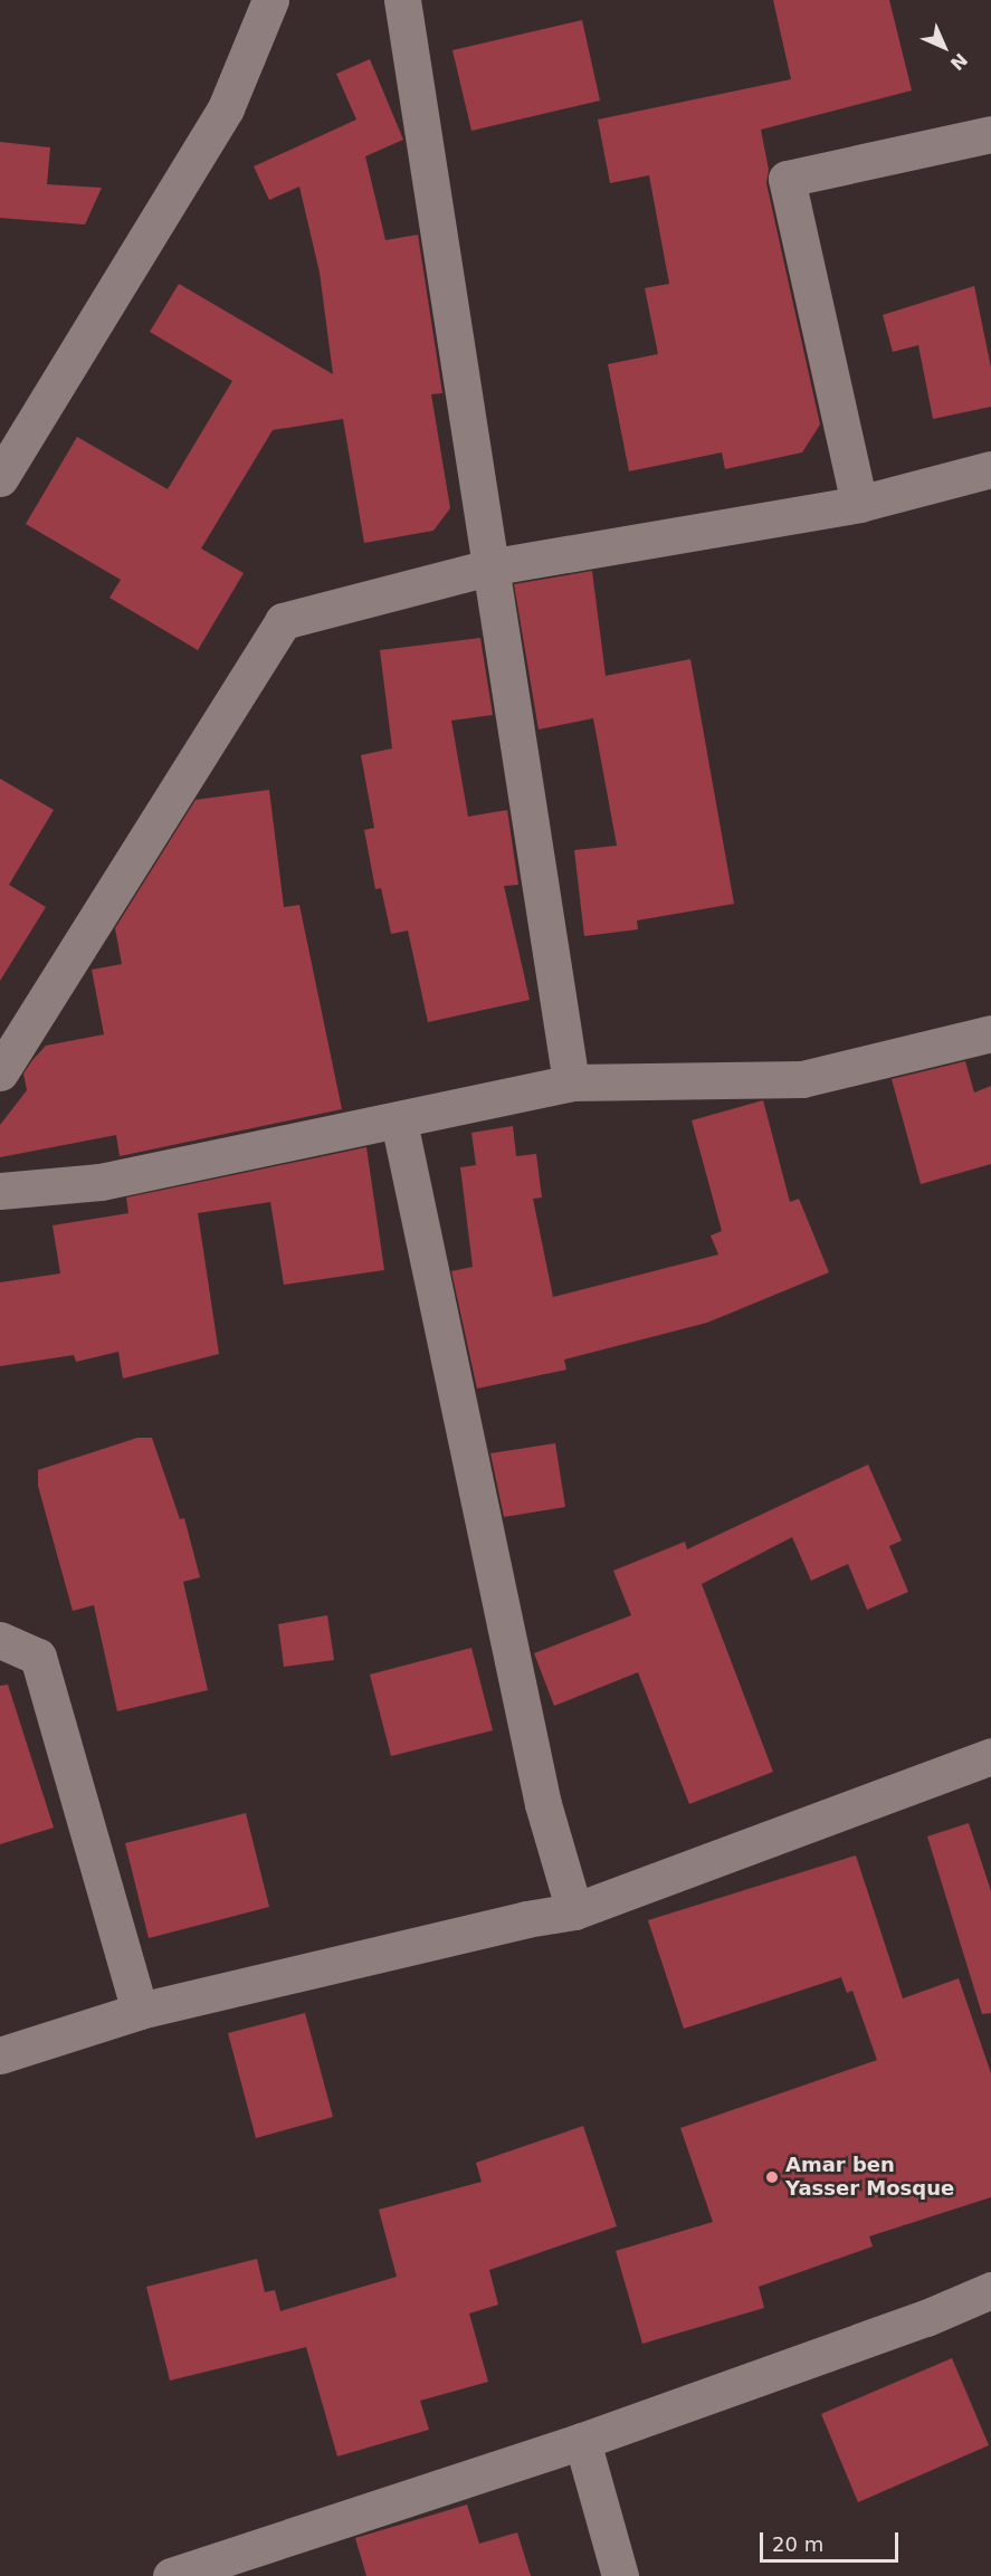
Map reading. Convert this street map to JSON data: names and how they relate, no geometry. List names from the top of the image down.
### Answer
{
  "places": ["Amar ben Yasser Mosque"],
  "scale_bar": "20 m",
  "north": "bottom right"
}
